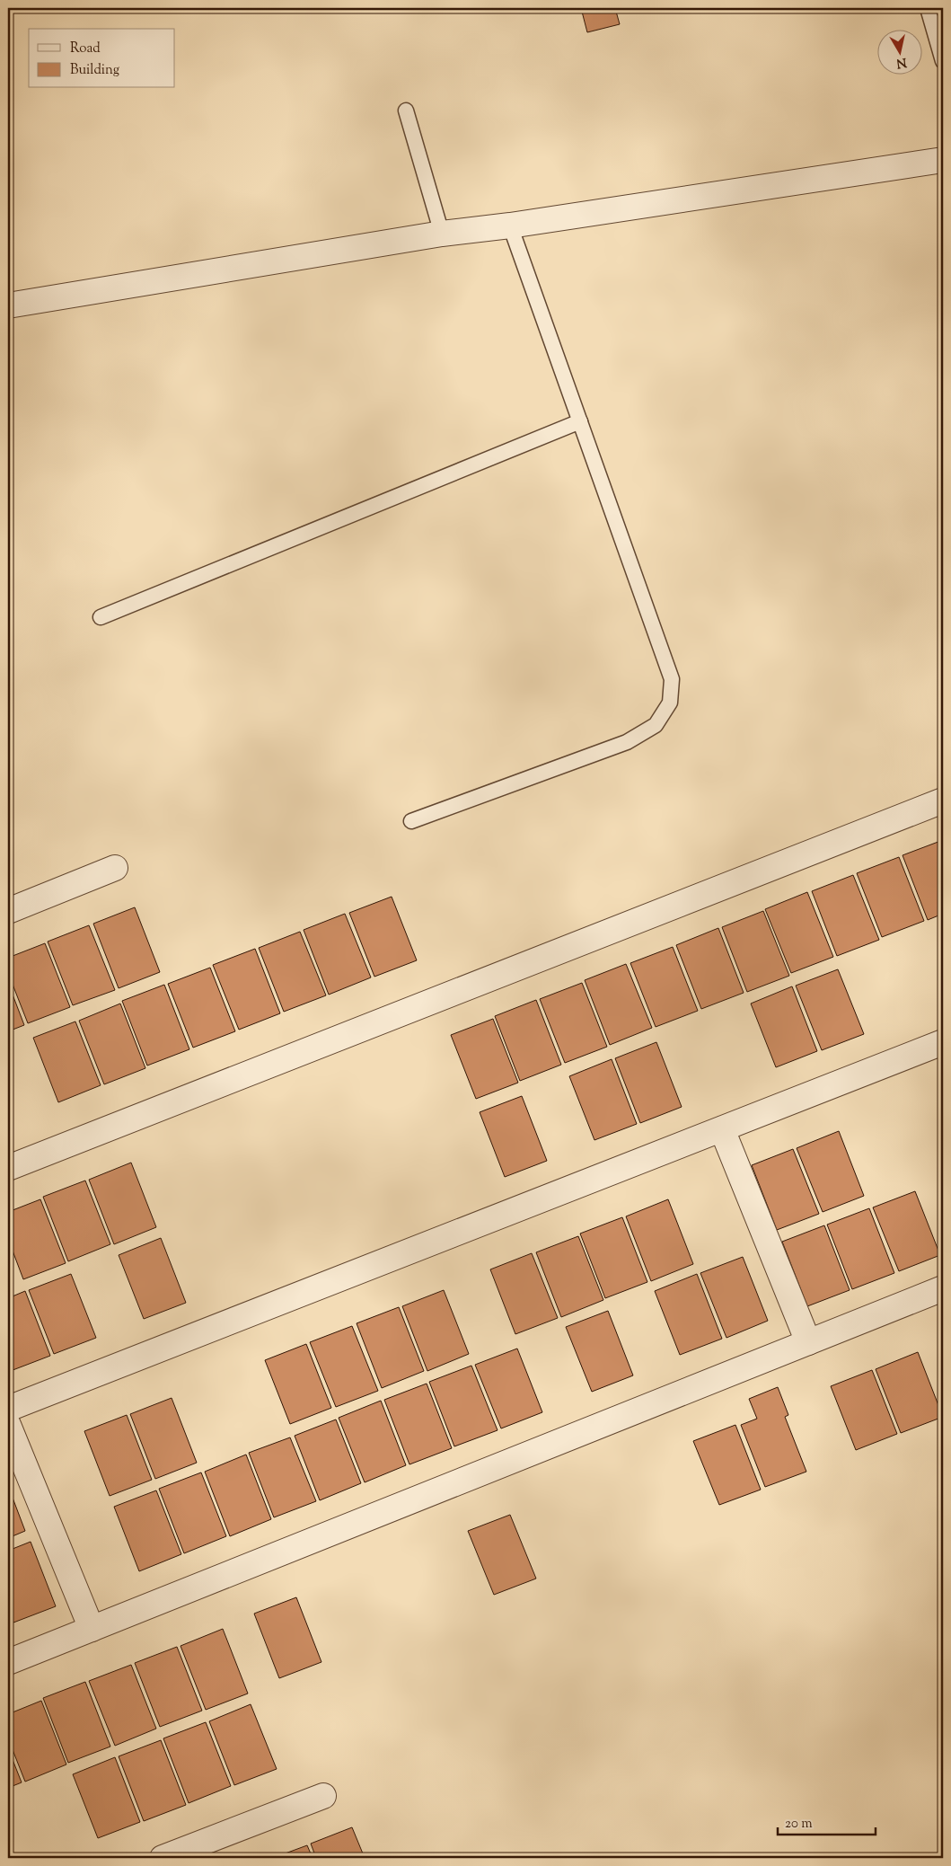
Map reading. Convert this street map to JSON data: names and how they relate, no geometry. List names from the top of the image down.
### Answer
{
  "legend": ["Road", "Building"],
  "scale_bar": "20 m",
  "north": "bottom"
}
